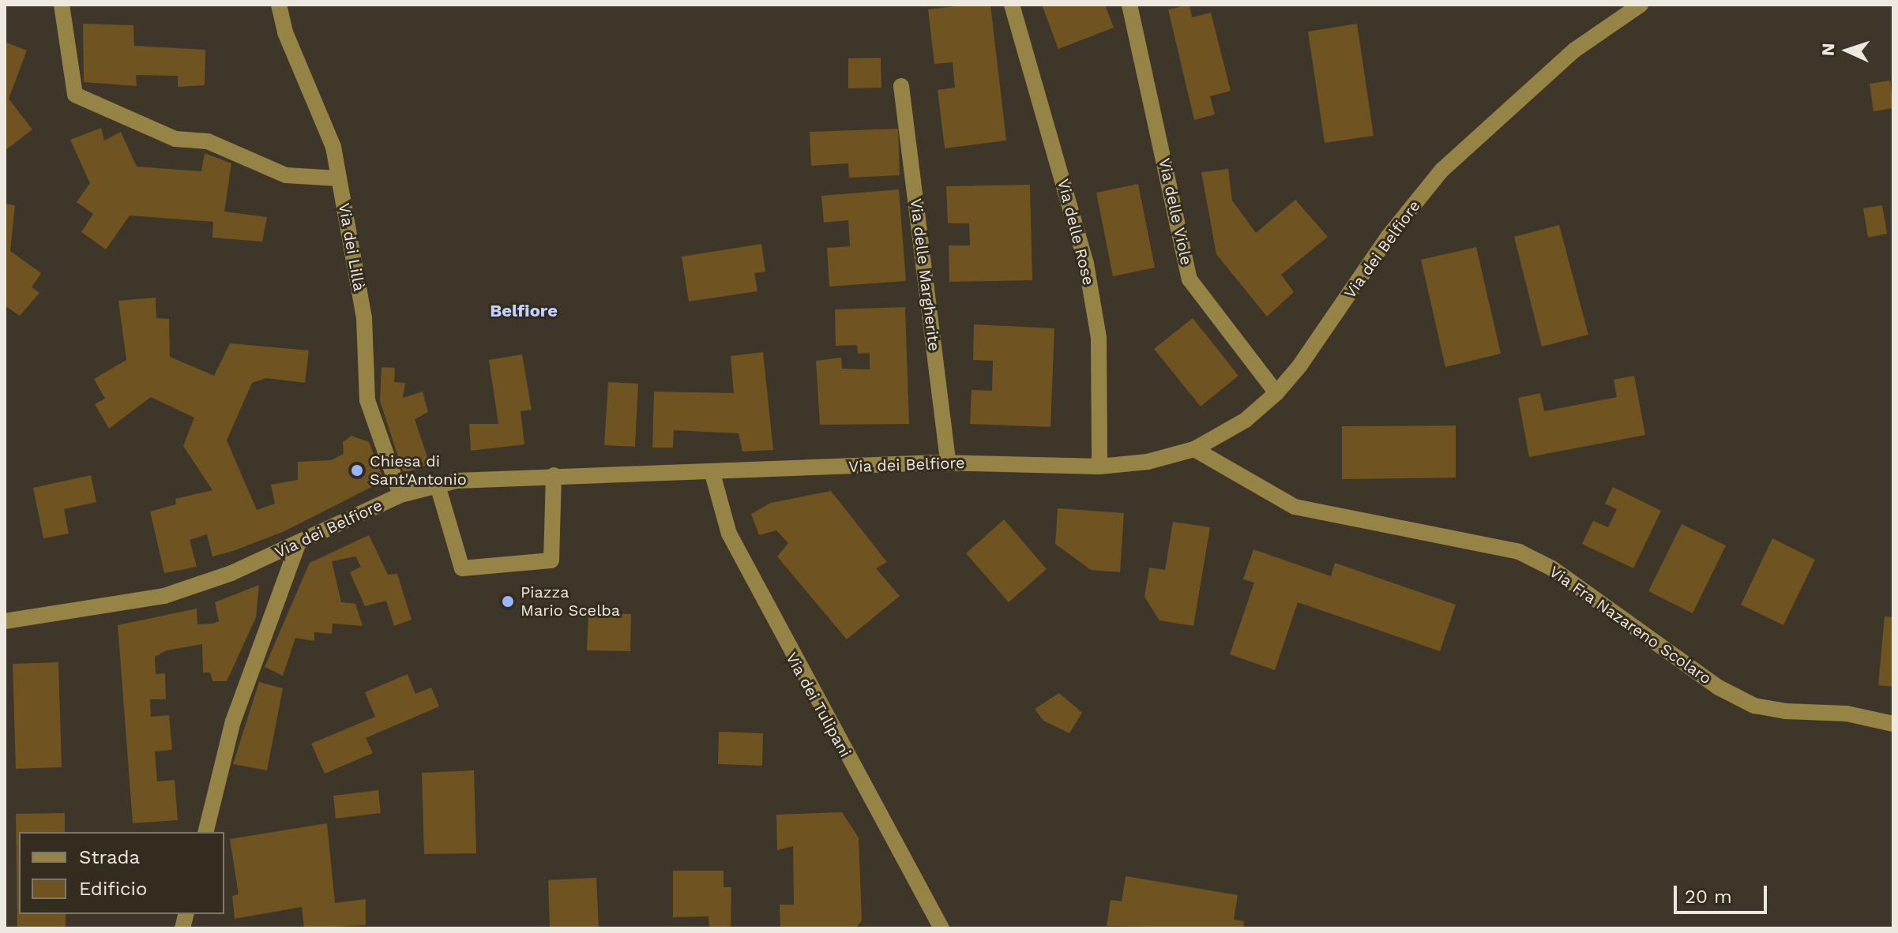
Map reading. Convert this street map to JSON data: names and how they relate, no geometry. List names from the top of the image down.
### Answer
{
  "streets": {
    "street": [
      "Via delle Viole",
      "Via delle Rose",
      "Via dei Lillà",
      "Via dei Belfiore",
      "Via delle Margherite",
      "Via Fra Nazareno Scolaro",
      "Via dei Tulipani"
    ]
  },
  "crossings": [
    ["Via delle Viole", "Via dei Belfiore"],
    ["Via delle Rose", "Via dei Belfiore"],
    ["Via dei Lillà", "Via dei Belfiore"],
    ["Via dei Belfiore", "Via delle Margherite"],
    ["Via dei Belfiore", "Via Fra Nazareno Scolaro"],
    ["Via dei Belfiore", "Via dei Tulipani"]
  ],
  "districts": ["Belfiore"],
  "places": ["Chiesa di Sant'Antonio", "Piazza Mario Scelba"],
  "legend": ["Strada", "Edificio"],
  "scale_bar": "20 m",
  "north": "left"
}
